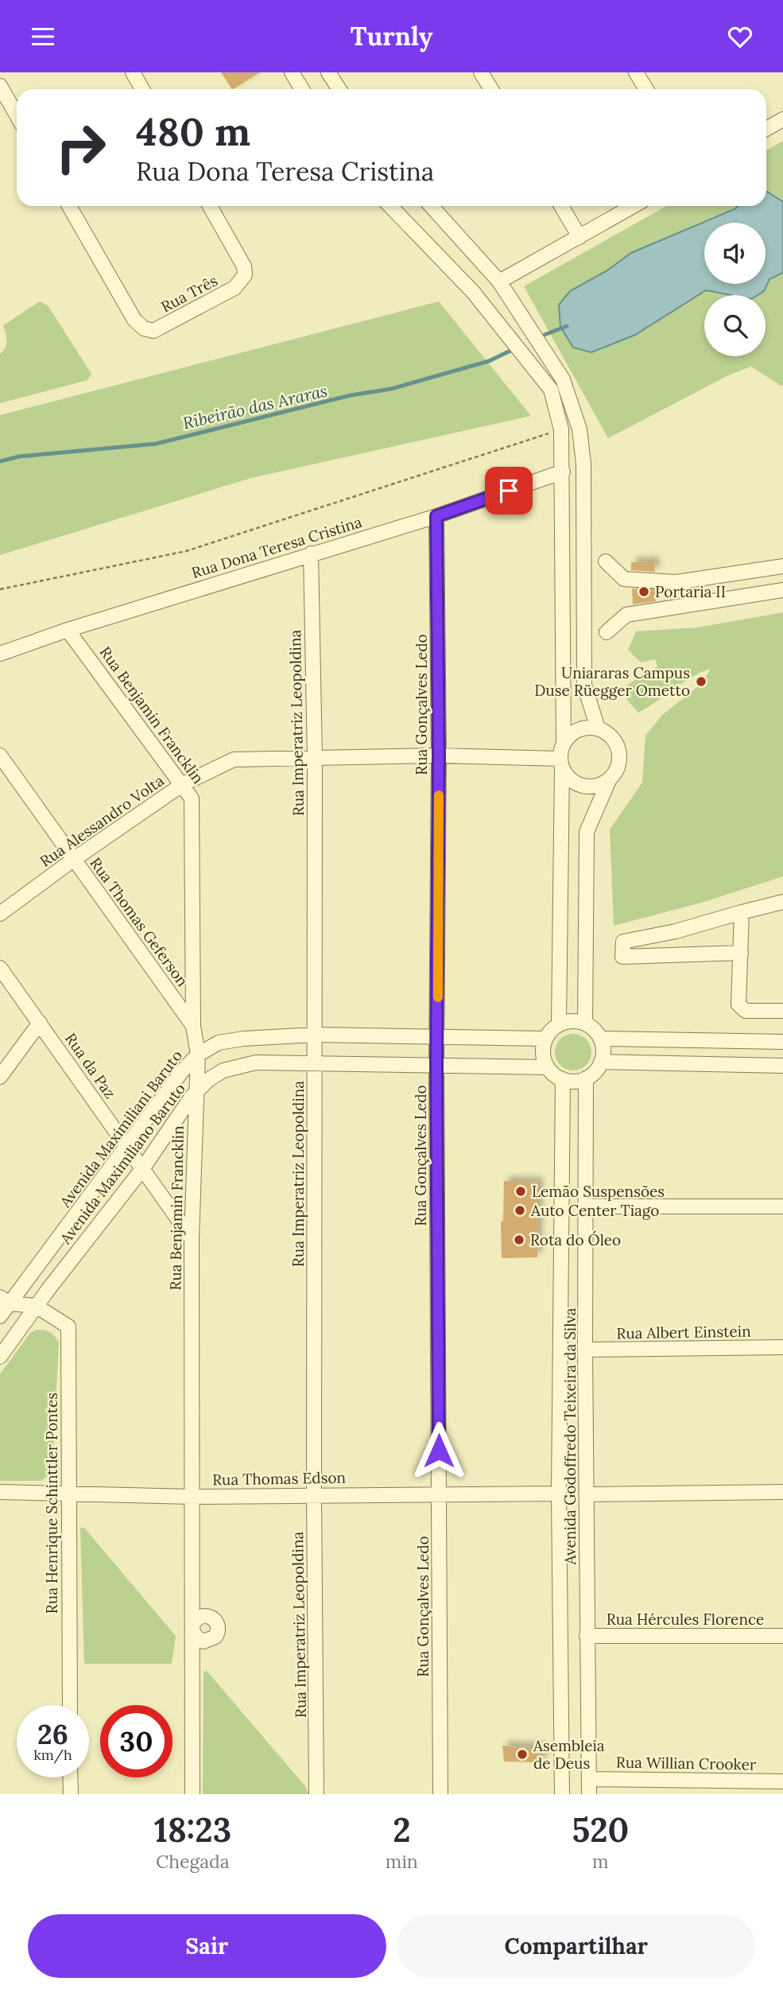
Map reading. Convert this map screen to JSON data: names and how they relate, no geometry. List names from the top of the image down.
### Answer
{
  "streets": {
    "street": [
      "Rua Três",
      "Rua Dona Teresa Cristina",
      "Rua Gonçalves Ledo",
      "Rua Benjamin Francklin",
      "Rua Imperatriz Leopoldina",
      "Rua Alessandro Volta",
      "Rua Thomas Geferson",
      "Rua da Paz",
      "Avenida Maximiliani Baruto",
      "Avenida Maximiliano Baruto",
      "Rua Albert Einstein",
      "Avenida Godoffredo Teixeira da Silva",
      "Rua Thomas Edson",
      "Rua Henrique Schinttler Pontes",
      "Rua Hércules Florence",
      "Rua Willian Crooker"
    ]
  },
  "crossings": [
    ["Rua Dona Teresa Cristina", "Rua Gonçalves Ledo"],
    ["Rua Dona Teresa Cristina", "Rua Benjamin Francklin"],
    ["Rua Dona Teresa Cristina", "Rua Imperatriz Leopoldina"],
    ["Rua Gonçalves Ledo", "Rua Alessandro Volta"],
    ["Rua Gonçalves Ledo", "Avenida Maximiliani Baruto"],
    ["Rua Gonçalves Ledo", "Avenida Maximiliano Baruto"],
    ["Rua Gonçalves Ledo", "Rua Thomas Edson"],
    ["Rua Benjamin Francklin", "Rua Alessandro Volta"],
    ["Rua Benjamin Francklin", "Rua Thomas Geferson"],
    ["Rua Benjamin Francklin", "Rua da Paz"],
    ["Rua Benjamin Francklin", "Avenida Maximiliani Baruto"],
    ["Rua Benjamin Francklin", "Avenida Maximiliano Baruto"],
    ["Rua Benjamin Francklin", "Rua Thomas Edson"],
    ["Rua Imperatriz Leopoldina", "Rua Alessandro Volta"],
    ["Rua Imperatriz Leopoldina", "Avenida Maximiliani Baruto"],
    ["Rua Imperatriz Leopoldina", "Avenida Maximiliano Baruto"],
    ["Rua Imperatriz Leopoldina", "Rua Thomas Edson"],
    ["Rua Alessandro Volta", "Rua Thomas Geferson"],
    ["Rua da Paz", "Avenida Maximiliani Baruto"],
    ["Rua da Paz", "Avenida Maximiliano Baruto"],
    ["Avenida Maximiliani Baruto", "Avenida Maximiliano Baruto"],
    ["Avenida Maximiliani Baruto", "Avenida Godoffredo Teixeira da Silva"],
    ["Avenida Maximiliano Baruto", "Avenida Godoffredo Teixeira da Silva"],
    ["Avenida Maximiliano Baruto", "Rua Henrique Schinttler Pontes"],
    ["Rua Albert Einstein", "Avenida Godoffredo Teixeira da Silva"],
    ["Avenida Godoffredo Teixeira da Silva", "Rua Thomas Edson"],
    ["Avenida Godoffredo Teixeira da Silva", "Rua Hércules Florence"],
    ["Avenida Godoffredo Teixeira da Silva", "Rua Willian Crooker"],
    ["Rua Thomas Edson", "Rua Henrique Schinttler Pontes"]
  ],
  "water": ["Ribeirão das Araras"],
  "places": [
    "Portaria II",
    "Uniararas Campus Duse Rüegger Ometto",
    "Lemão Suspensões",
    "Auto Center Tiago",
    "Rota do Óleo",
    "Asembleia de Deus"
  ],
  "page": {
    "header": "Turnly",
    "turn": ["480 m", "Rua Dona Teresa Cristina"],
    "speed": "26 km/h",
    "limit": "30",
    "eta": [
      "18:23",
      "Chegada",
      "2",
      "min",
      "520",
      "m"
    ],
    "buttons": ["Sair", "Compartilhar"]
  }
}
